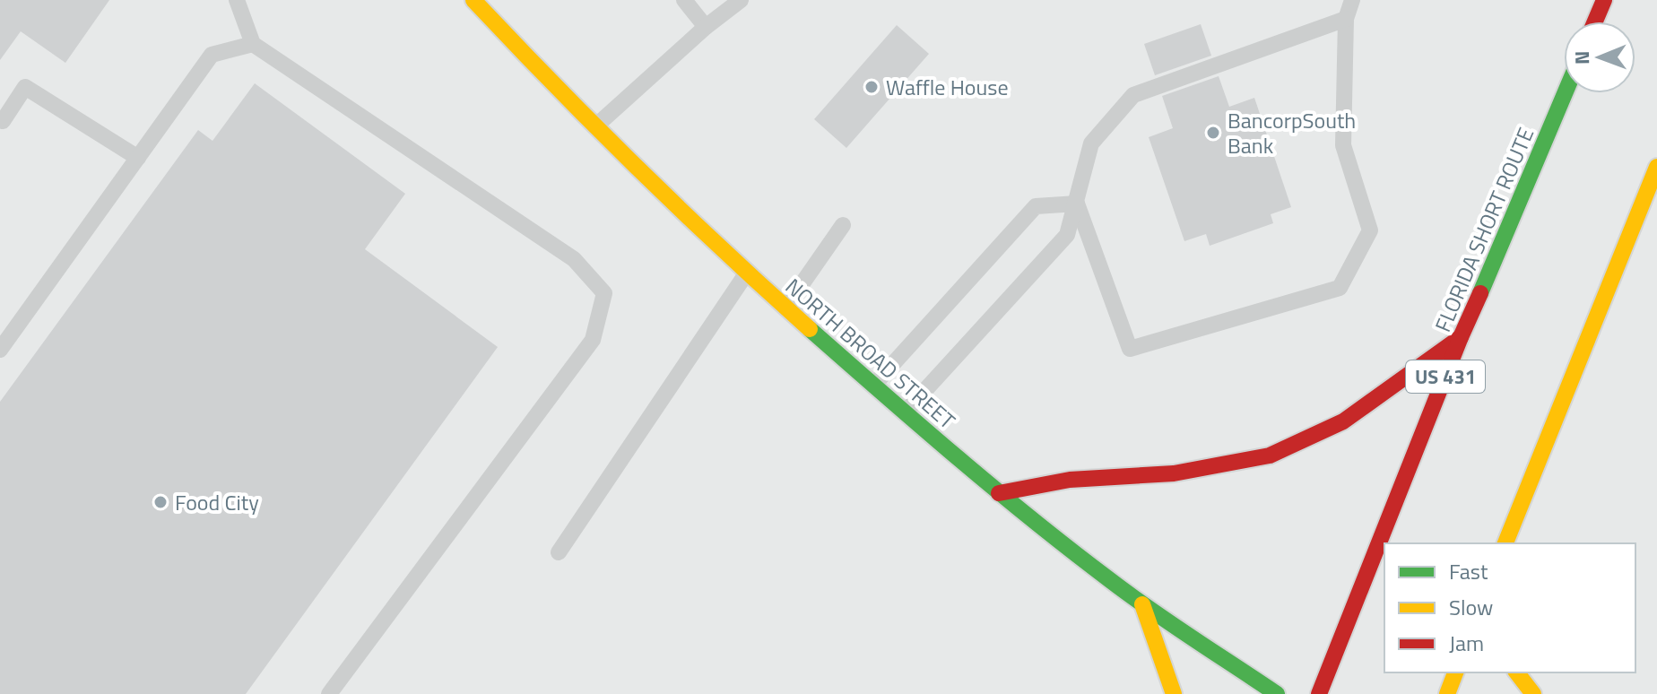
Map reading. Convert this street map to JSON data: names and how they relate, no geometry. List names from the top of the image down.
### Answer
{
  "streets": {
    "main road": ["FLORIDA SHORT ROUTE", "NORTH BROAD STREET", "US 431"]
  },
  "places": ["Waffle House", "BancorpSouth Bank", "Food City"],
  "legend": ["Fast", "Slow", "Jam"],
  "north": "left"
}
